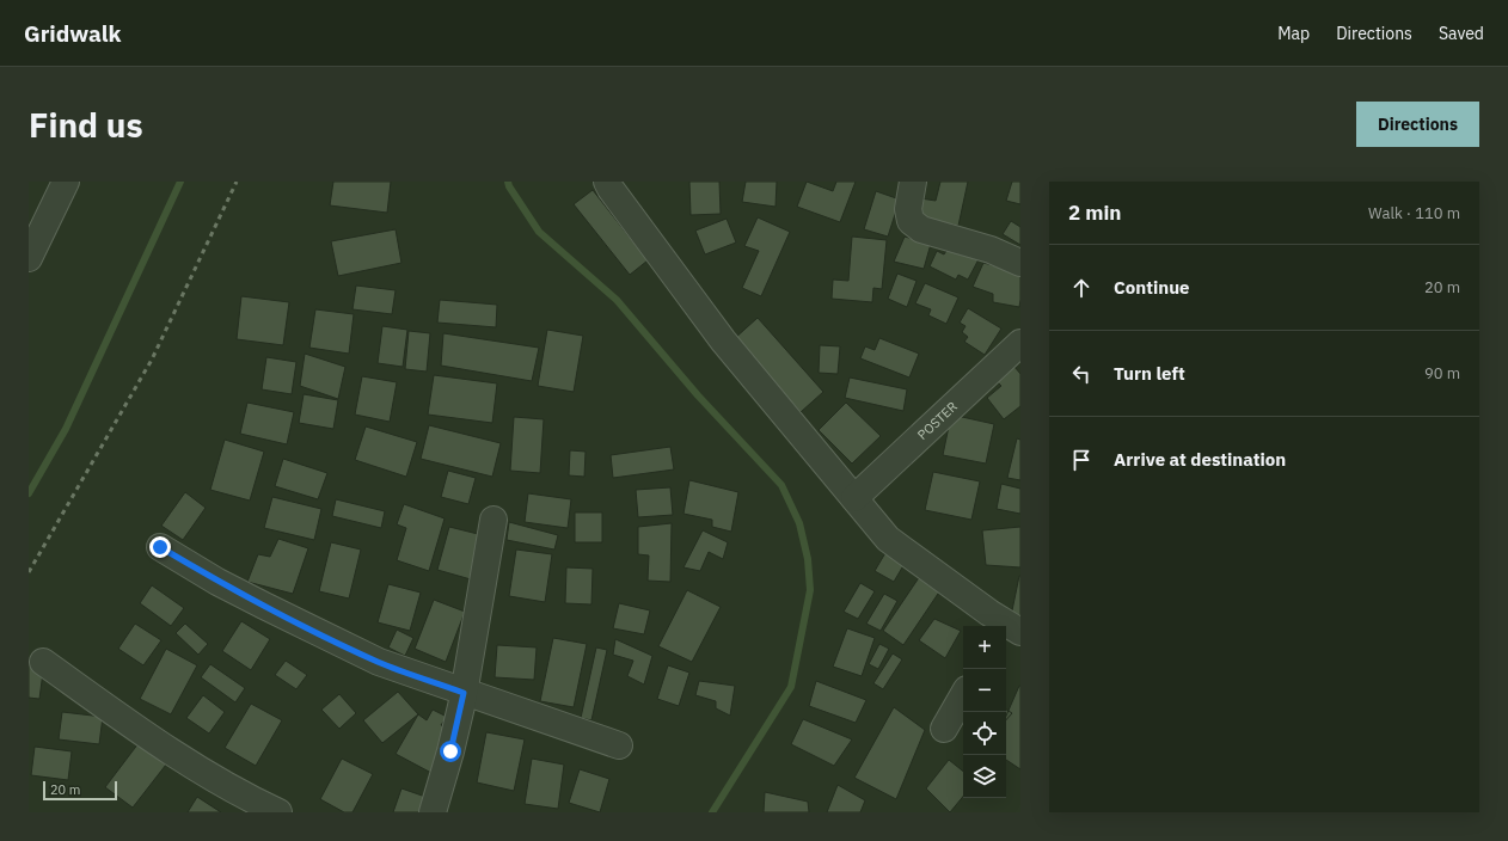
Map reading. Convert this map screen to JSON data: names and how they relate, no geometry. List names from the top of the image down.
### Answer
{
  "streets": {
    "street": ["POSTER"]
  },
  "scale_bar": "20 m",
  "page": {
    "header": "Gridwalk",
    "nav": ["Map", "Directions", "Saved"],
    "buttons": "Directions",
    "title": "Find us",
    "heading": ["2 min", "Walk · 110 m"],
    "list": [
      ["Continue", "20 m"],
      ["Turn left", "90 m"],
      "Arrive at destination"
    ],
    "map_buttons": ["+", "−"],
    "scale": "20 m"
  }
}
